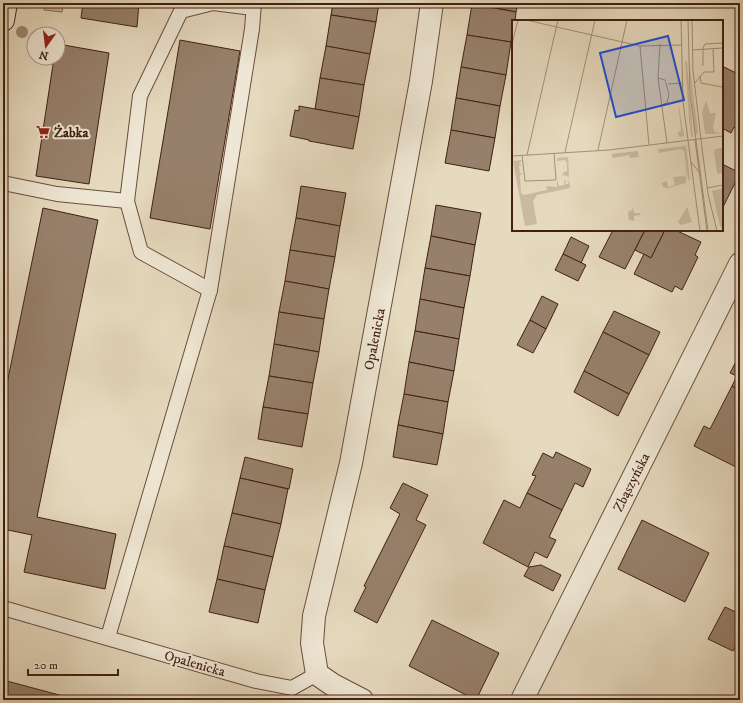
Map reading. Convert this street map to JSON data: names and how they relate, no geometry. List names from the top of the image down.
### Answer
{
  "streets": {
    "street": ["Opalenicka", "Zbąszyńska"]
  },
  "places": {
    "supermarket": ["Żabka"]
  },
  "scale_bar": "20 m",
  "north": "bottom"
}
